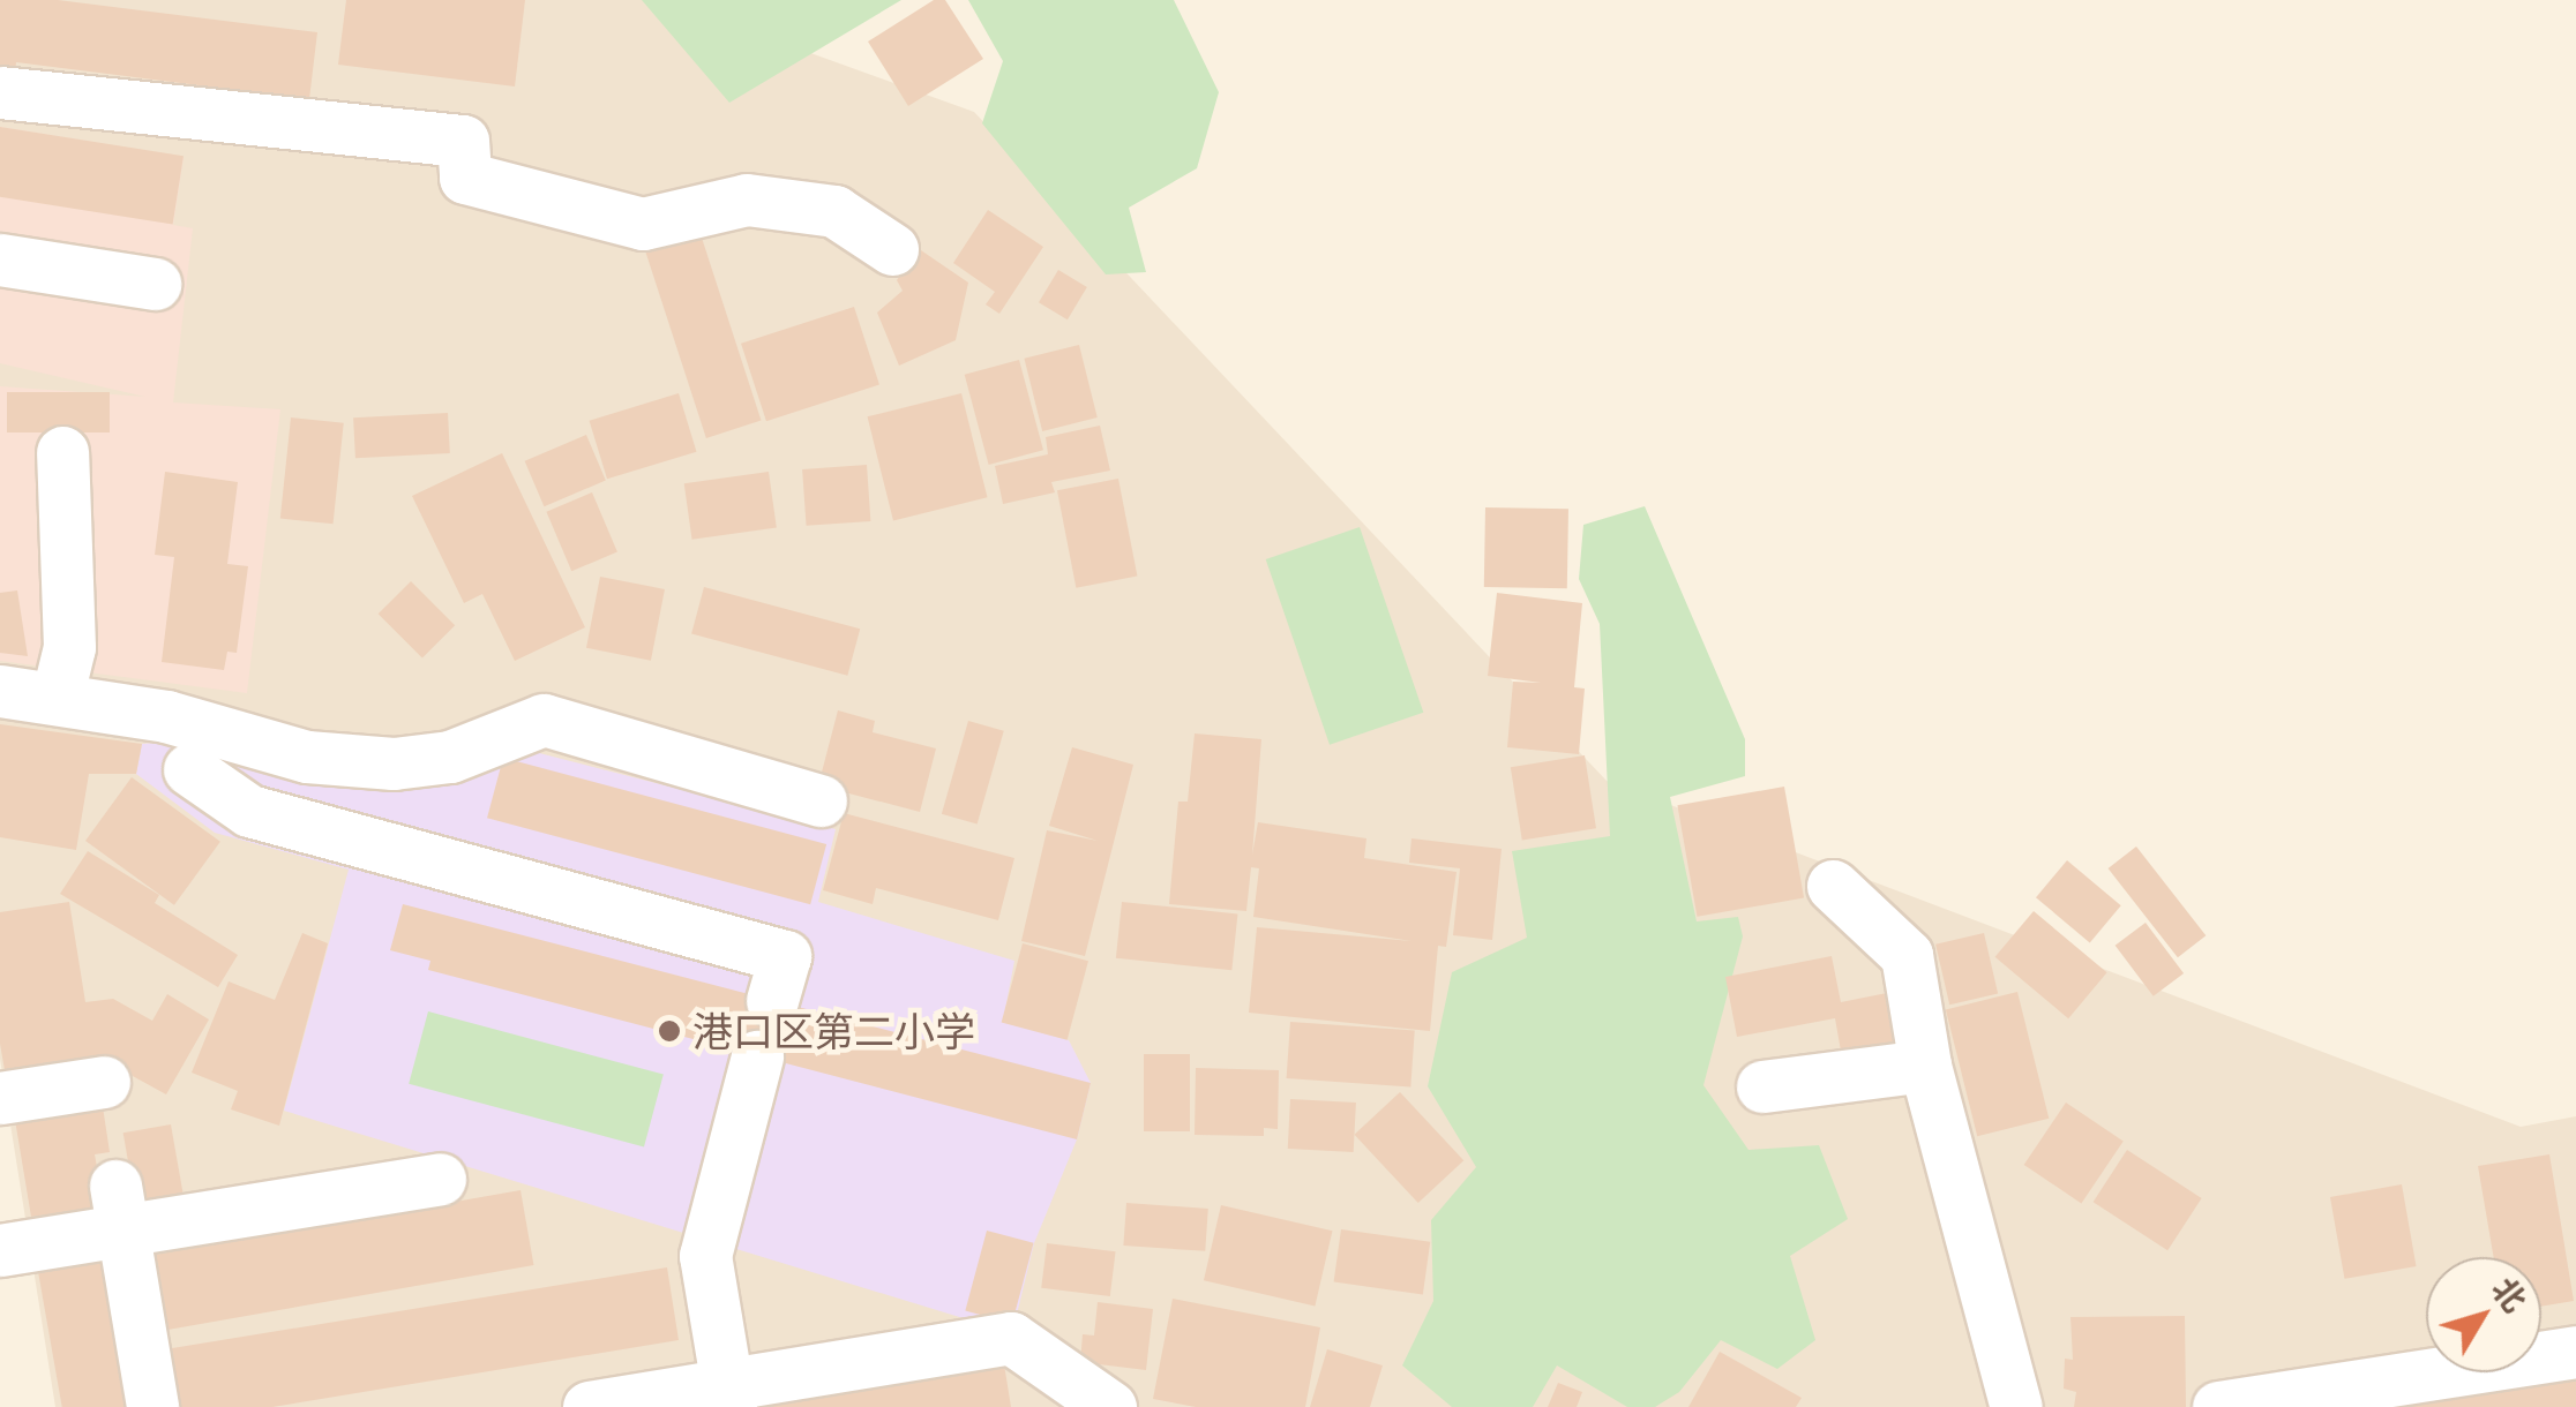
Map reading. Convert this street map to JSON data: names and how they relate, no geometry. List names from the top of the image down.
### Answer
{
  "places": ["港口区第二小学"],
  "north": "top right"
}
